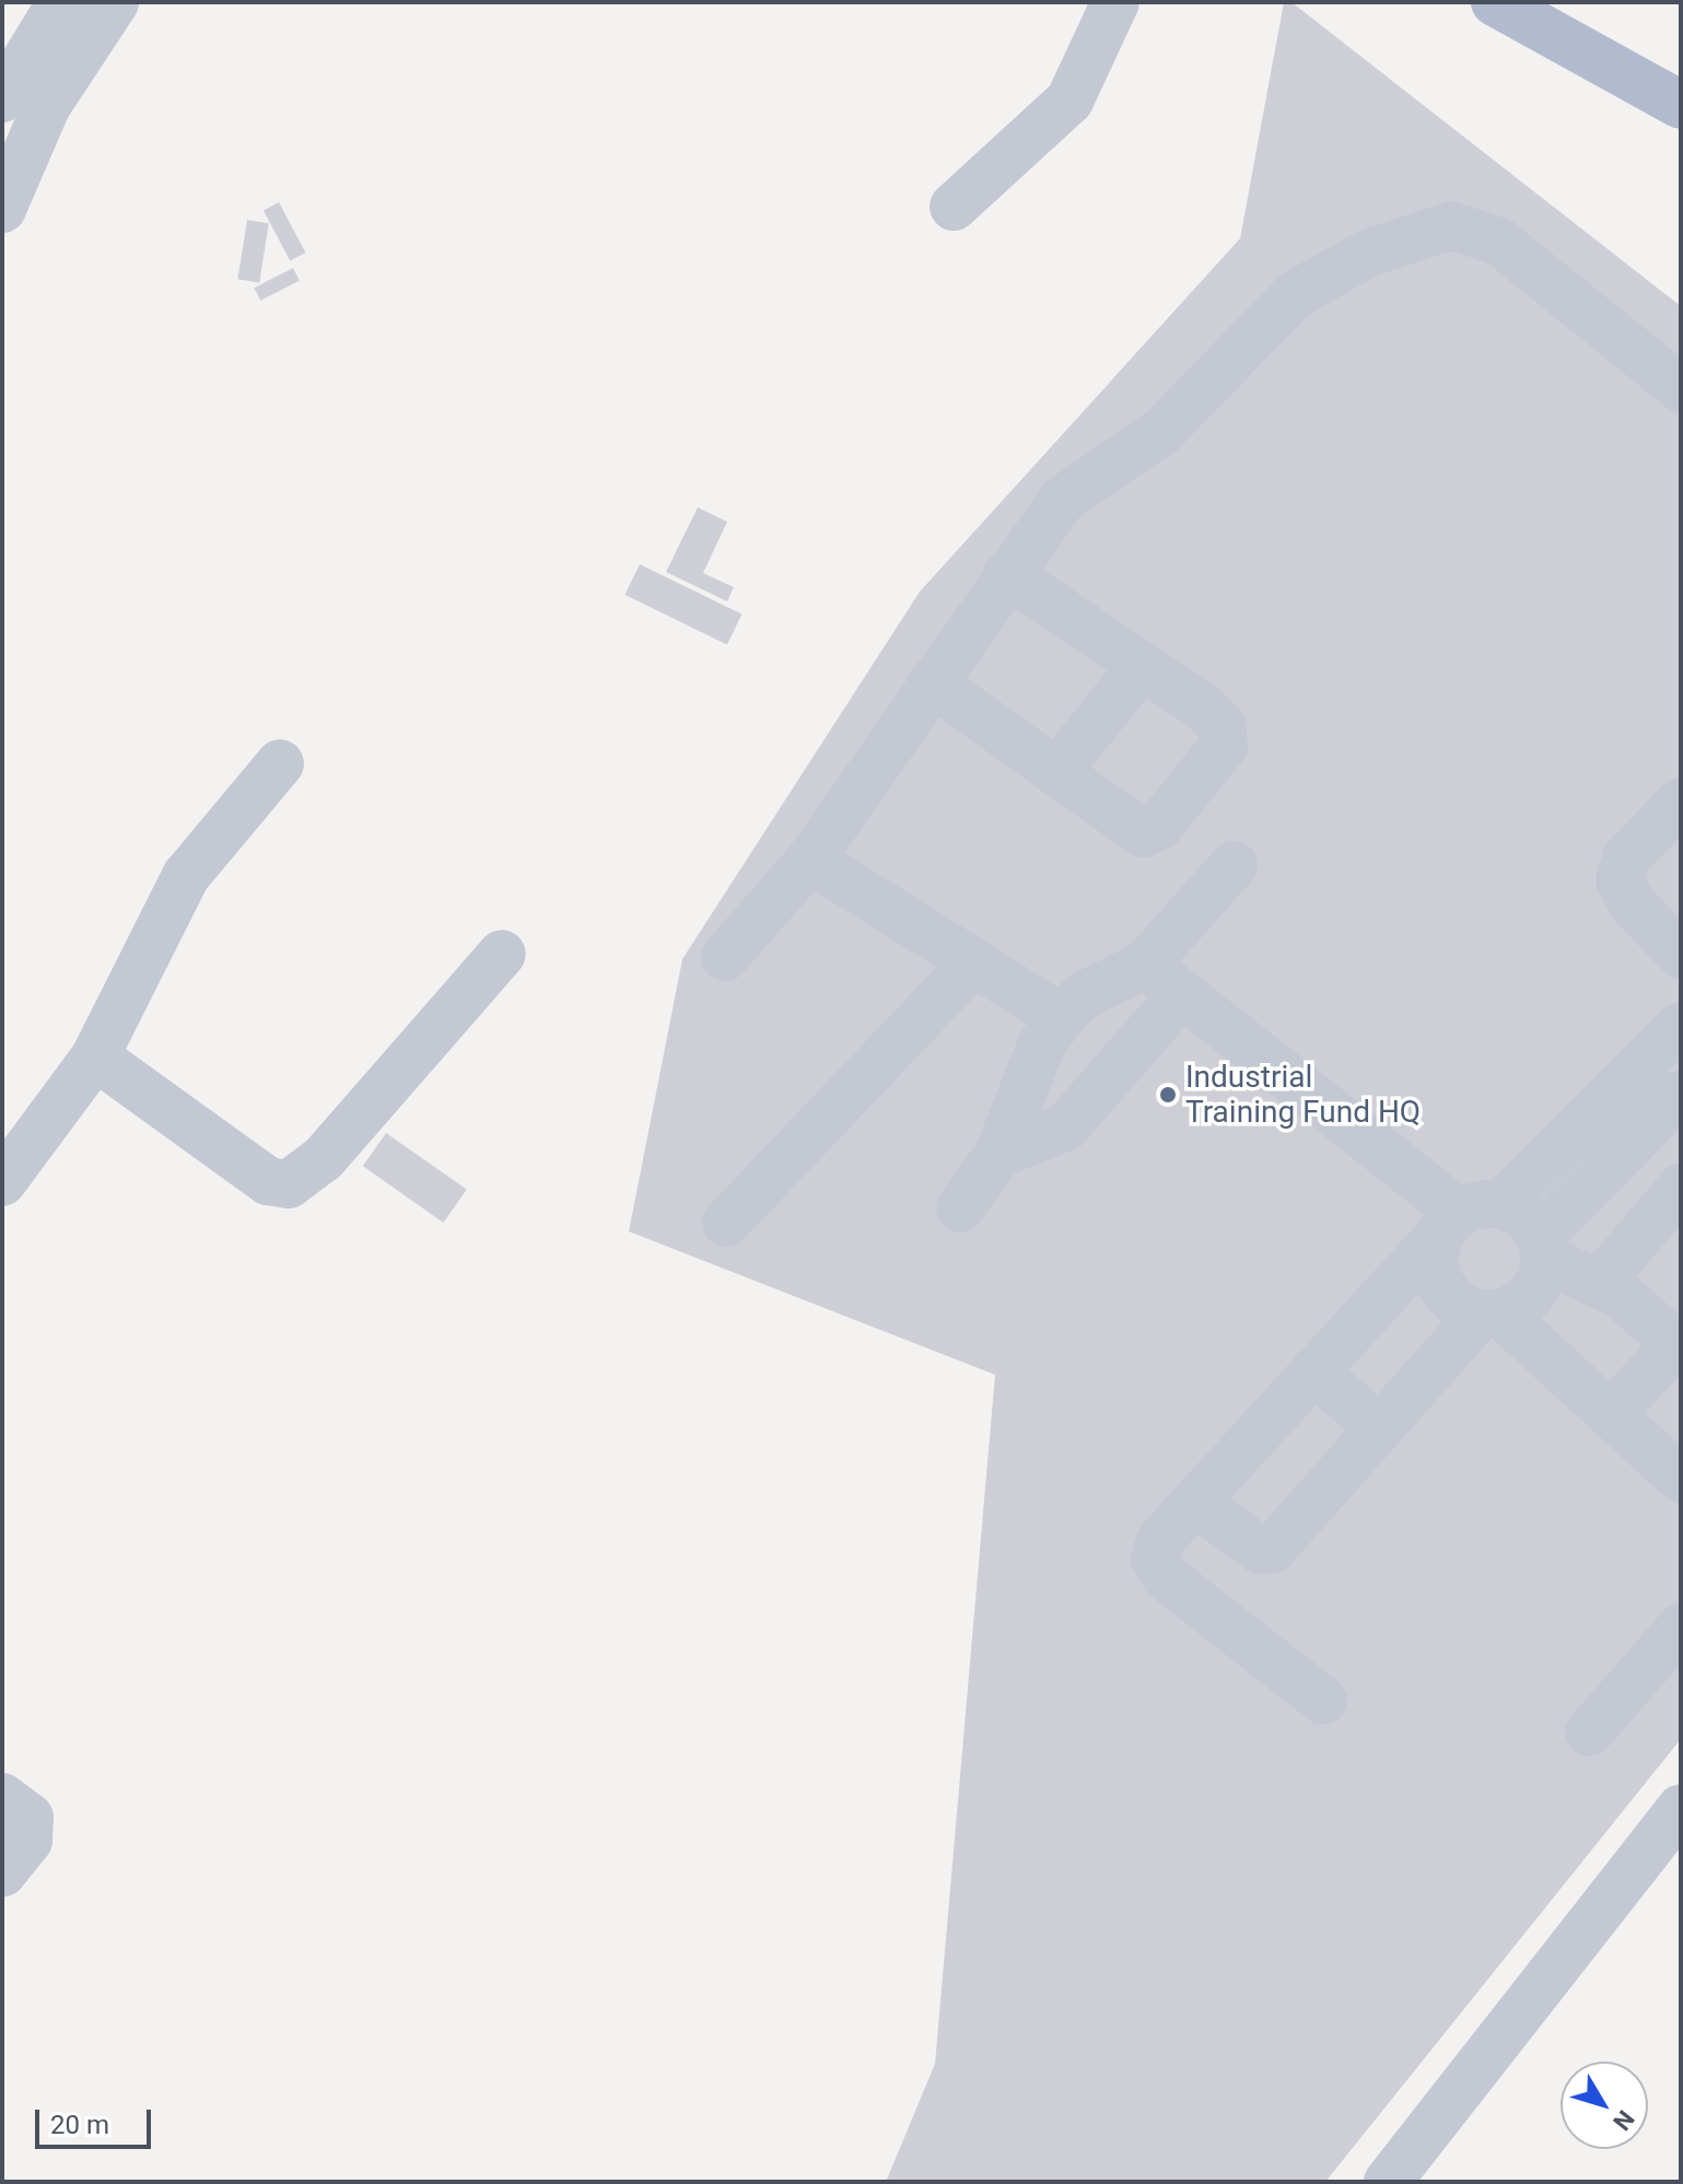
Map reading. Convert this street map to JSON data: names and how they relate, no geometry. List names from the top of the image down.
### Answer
{
  "places": ["Industrial Training Fund HQ"],
  "scale_bar": "20 m",
  "north": "bottom right"
}
